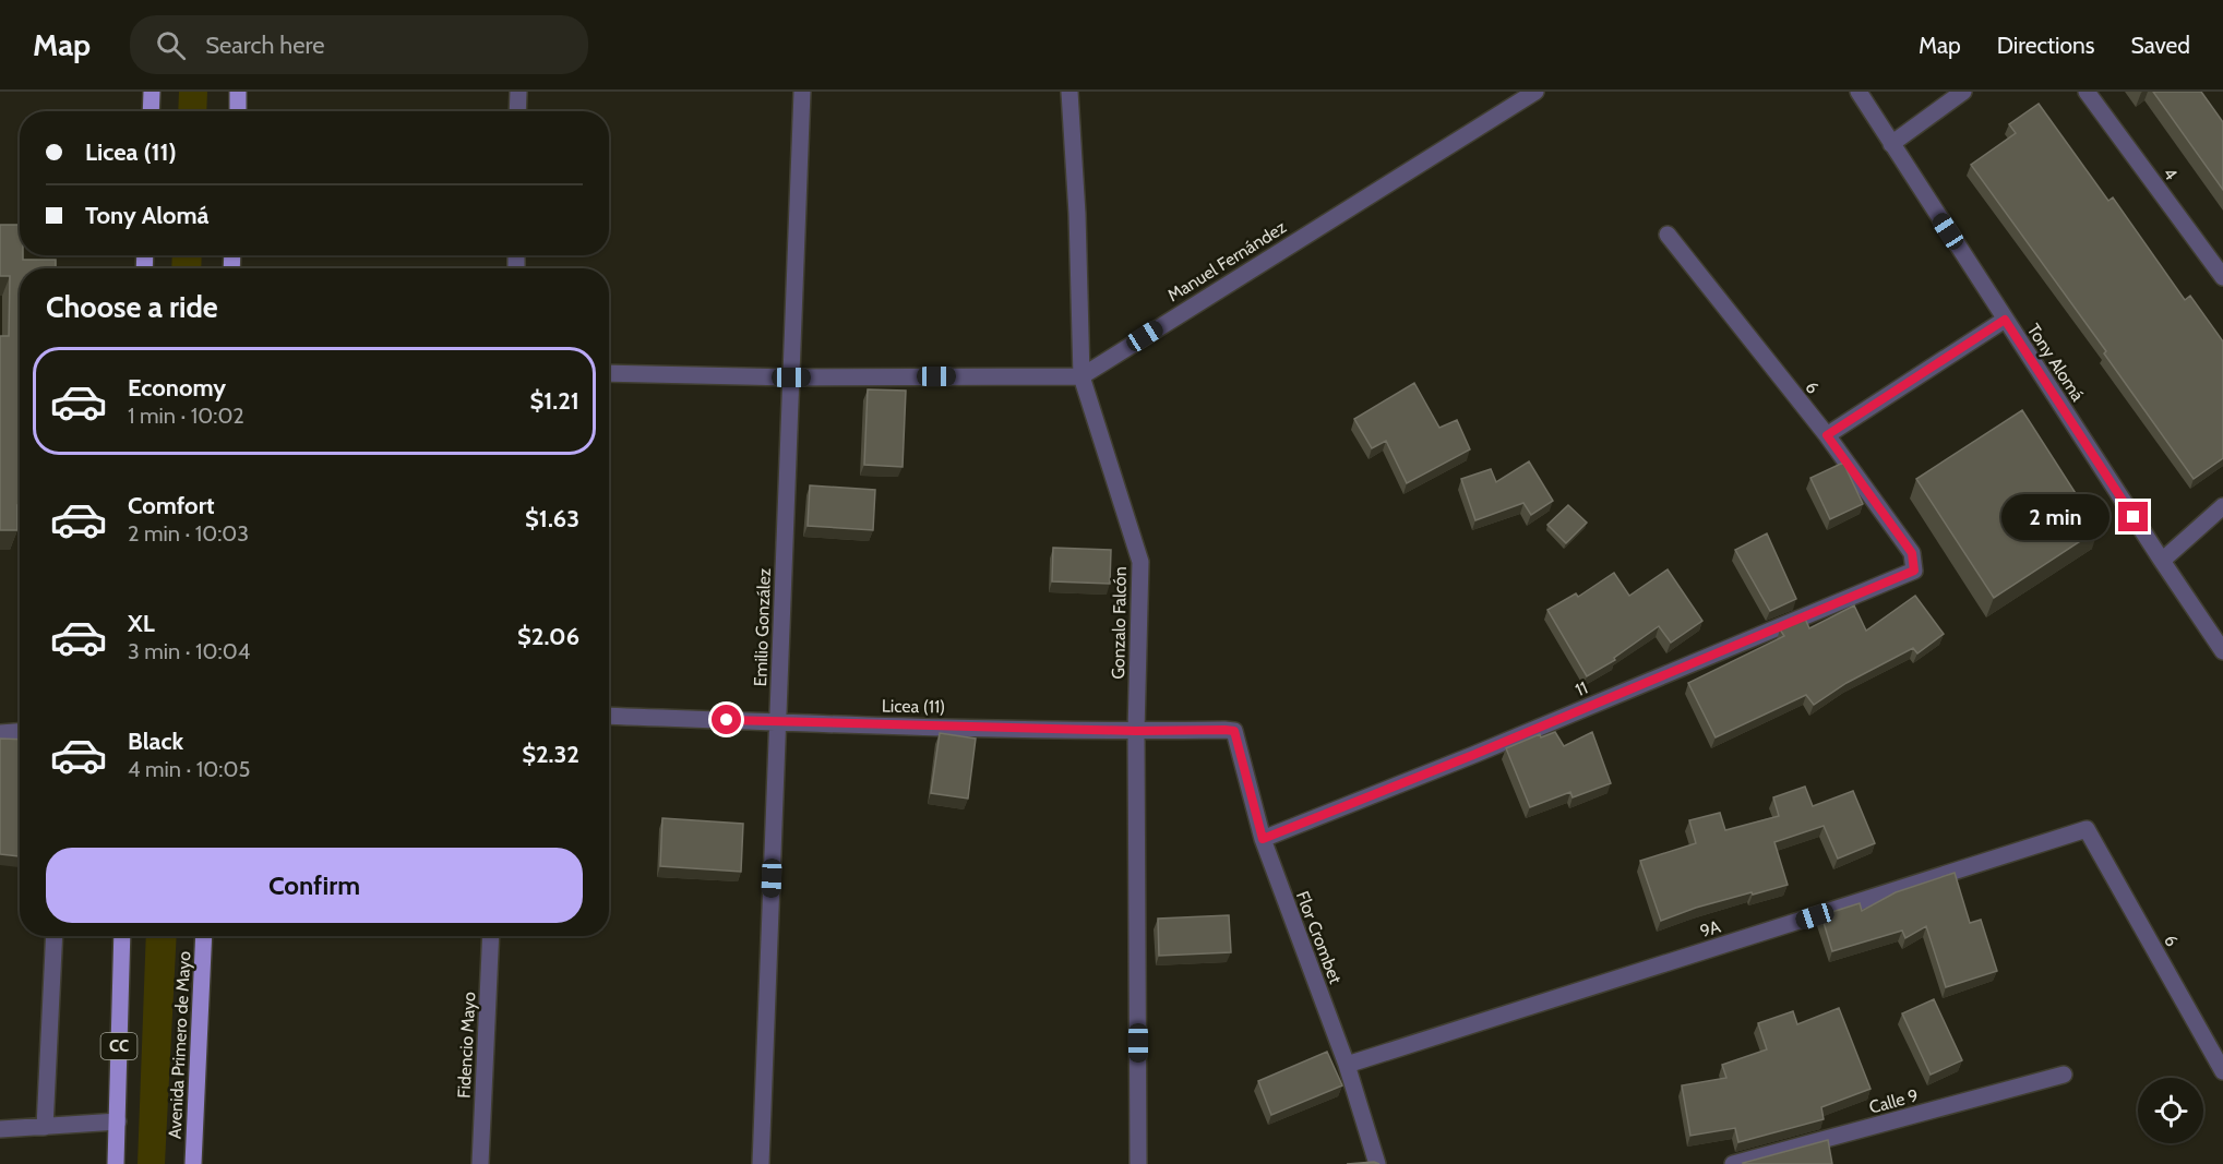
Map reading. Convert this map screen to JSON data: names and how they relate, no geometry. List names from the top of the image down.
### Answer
{
  "streets": {
    "main road": ["Avenida Primero de Mayo", "CC"],
    "street": [
      "4",
      "Manuel Fernández",
      "Tony Alomá",
      "6",
      "Gonzalo Falcón",
      "Emilio González",
      "11",
      "Licea (11)",
      "9A",
      "Flor Crombet",
      "Fidencio Mayo",
      "Calle 9"
    ]
  },
  "crossings": [
    ["Manuel Fernández", "Gonzalo Falcón"],
    ["6", "11"],
    ["6", "9A"],
    ["Gonzalo Falcón", "Licea (11)"],
    ["Emilio González", "Licea (11)"],
    ["11", "Flor Crombet"],
    ["Licea (11)", "Flor Crombet"],
    ["9A", "Flor Crombet"]
  ],
  "page": {
    "header": "Map",
    "search": "Search here",
    "nav": ["Map", "Directions", "Saved"],
    "banner": ["Licea (11)", "Tony Alomá"],
    "heading": "Choose a ride",
    "list": [
      {
        "name": "Economy",
        "note": "1 min · 10:02",
        "value": "$1.21"
      },
      {
        "name": "Comfort",
        "note": "2 min · 10:03",
        "value": "$1.63"
      },
      {
        "name": "XL",
        "note": "3 min · 10:04",
        "value": "$2.06"
      },
      {
        "name": "Black",
        "note": "4 min · 10:05",
        "value": "$2.32"
      }
    ],
    "bubble": "2 min",
    "buttons": "Confirm"
  }
}
